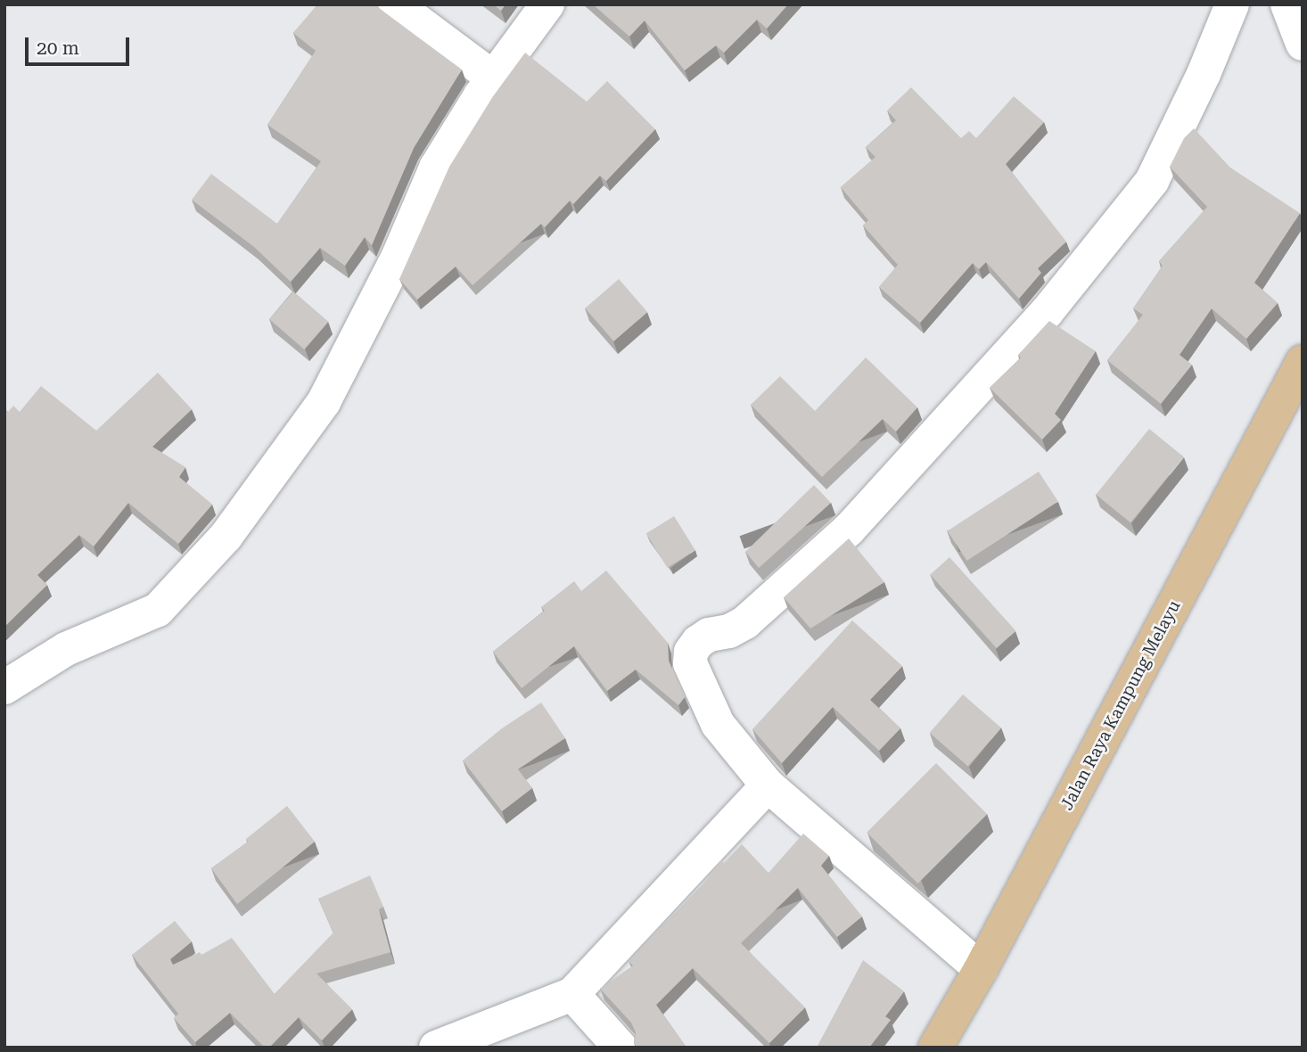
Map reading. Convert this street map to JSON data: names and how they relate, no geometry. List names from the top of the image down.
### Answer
{
  "streets": {
    "main road": ["Jalan Raya Kampung Melayu"]
  },
  "scale_bar": "20 m"
}
